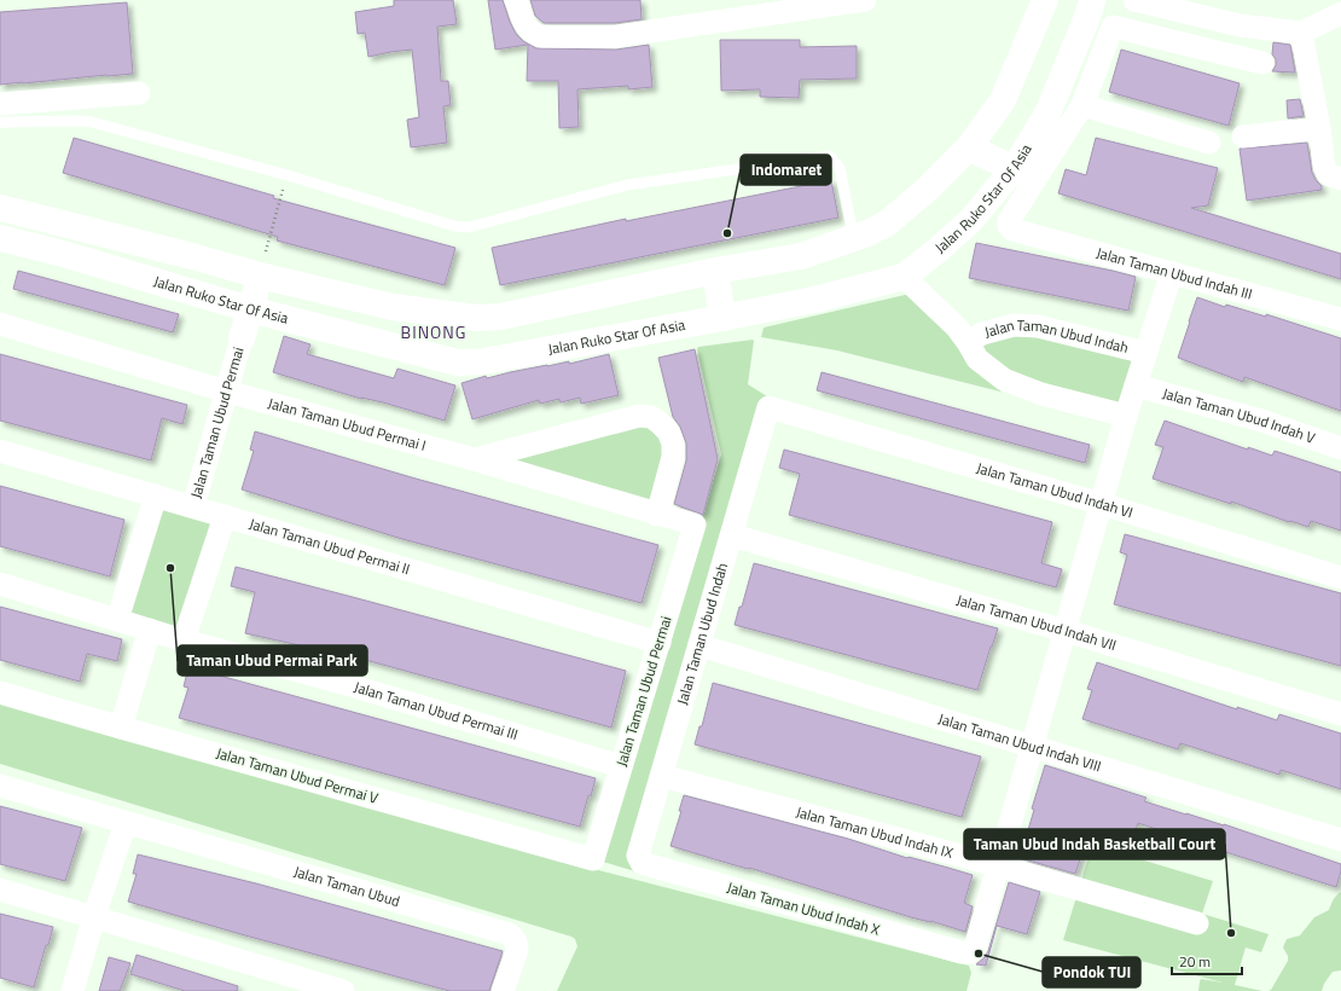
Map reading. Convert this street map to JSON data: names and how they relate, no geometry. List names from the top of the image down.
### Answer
{
  "streets": {
    "street": [
      "Jalan Ruko Star Of Asia",
      "Jalan Taman Ubud Indah III",
      "Jalan Taman Ubud Indah",
      "Jalan Taman Ubud Indah V",
      "Jalan Taman Ubud Permai",
      "Jalan Taman Ubud Permai I",
      "Jalan Taman Ubud Indah VI",
      "Jalan Taman Ubud Permai II",
      "Jalan Taman Ubud Indah VII",
      "Jalan Taman Ubud Permai III",
      "Jalan Taman Ubud Indah VIII",
      "Jalan Taman Ubud Permai V",
      "Jalan Taman Ubud Indah IX",
      "Jalan Taman Ubud",
      "Jalan Taman Ubud Indah X"
    ]
  },
  "crossings": [
    ["Jalan Ruko Star Of Asia", "Jalan Taman Ubud Indah"],
    ["Jalan Taman Ubud Indah III", "Jalan Taman Ubud Indah"],
    ["Jalan Taman Ubud Indah", "Jalan Taman Ubud Indah V"],
    ["Jalan Taman Ubud Indah", "Jalan Taman Ubud Indah VI"],
    ["Jalan Taman Ubud Indah", "Jalan Taman Ubud Indah VII"],
    ["Jalan Taman Ubud Indah", "Jalan Taman Ubud Indah VIII"],
    ["Jalan Taman Ubud Indah", "Jalan Taman Ubud Indah IX"],
    ["Jalan Taman Ubud Indah", "Jalan Taman Ubud Indah X"],
    ["Jalan Taman Ubud Permai", "Jalan Taman Ubud Permai I"],
    ["Jalan Taman Ubud Permai", "Jalan Taman Ubud Permai II"],
    ["Jalan Taman Ubud Permai", "Jalan Taman Ubud Permai III"],
    ["Jalan Taman Ubud Permai", "Jalan Taman Ubud Permai V"]
  ],
  "districts": ["BINONG"],
  "places": [
    "Indomaret",
    "Taman Ubud Permai Park",
    "Taman Ubud Indah Basketball Court",
    "Pondok TUI"
  ],
  "scale_bar": "20 m"
}
